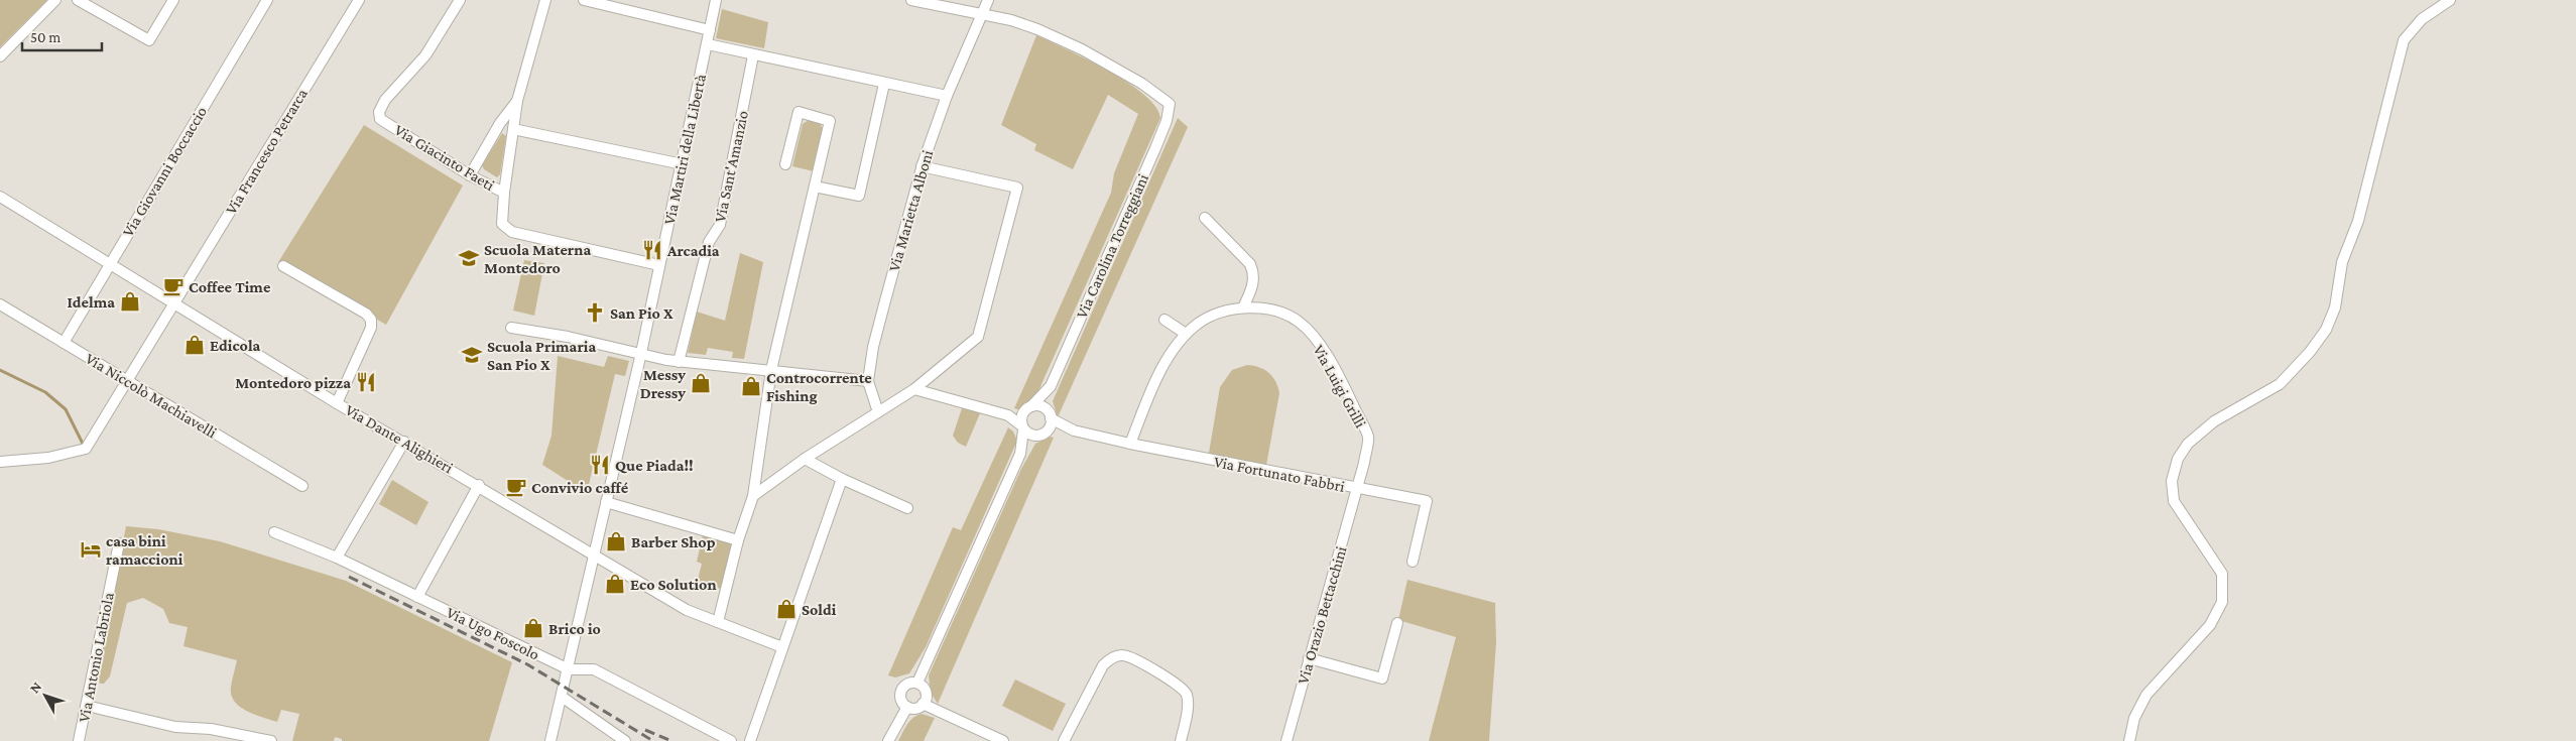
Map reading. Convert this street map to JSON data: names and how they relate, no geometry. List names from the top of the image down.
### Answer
{
  "streets": {
    "street": [
      "Via Martiri della Libertà",
      "Via Francesco Petrarca",
      "Via Giacinto Faeti",
      "Via Sant'Amanzio",
      "Via Giovanni Boccaccio",
      "Via Marietta Alboni",
      "Via Carolina Torreggiani",
      "Via Luigi Grilli",
      "Via Niccolò Machiavelli",
      "Via Dante Alighieri",
      "Via Fortunato Fabbri",
      "Via Orazio Bettacchini",
      "Via Ugo Foscolo",
      "Via Antonio Labriola"
    ]
  },
  "crossings": [
    ["Via Martiri della Libertà", "Via Dante Alighieri"],
    ["Via Martiri della Libertà", "Via Ugo Foscolo"],
    ["Via Francesco Petrarca", "Via Niccolò Machiavelli"],
    ["Via Francesco Petrarca", "Via Dante Alighieri"],
    ["Via Giovanni Boccaccio", "Via Niccolò Machiavelli"],
    ["Via Giovanni Boccaccio", "Via Dante Alighieri"],
    ["Via Marietta Alboni", "Via Carolina Torreggiani"],
    ["Via Carolina Torreggiani", "Via Fortunato Fabbri"],
    ["Via Luigi Grilli", "Via Fortunato Fabbri"],
    ["Via Luigi Grilli", "Via Orazio Bettacchini"],
    ["Via Fortunato Fabbri", "Via Orazio Bettacchini"]
  ],
  "places": {
    "restaurant": ["Arcadia", "Montedoro pizza", "Que Piada!!"],
    "school or university": ["Scuola Materna Montedoro", "Scuola Primaria San Pio X"],
    "cafe": ["Coffee Time", "Convivio caffé"],
    "shop": [
      "Idelma",
      "Edicola",
      "Messy Dressy",
      "Controcorrente Fishing",
      "Barber Shop",
      "Eco Solution",
      "Soldi",
      "Brico io"
    ],
    "church": ["San Pio X"],
    "hotel": ["casa bini ramaccioni"]
  },
  "scale_bar": "50 m",
  "north": "top left"
}
